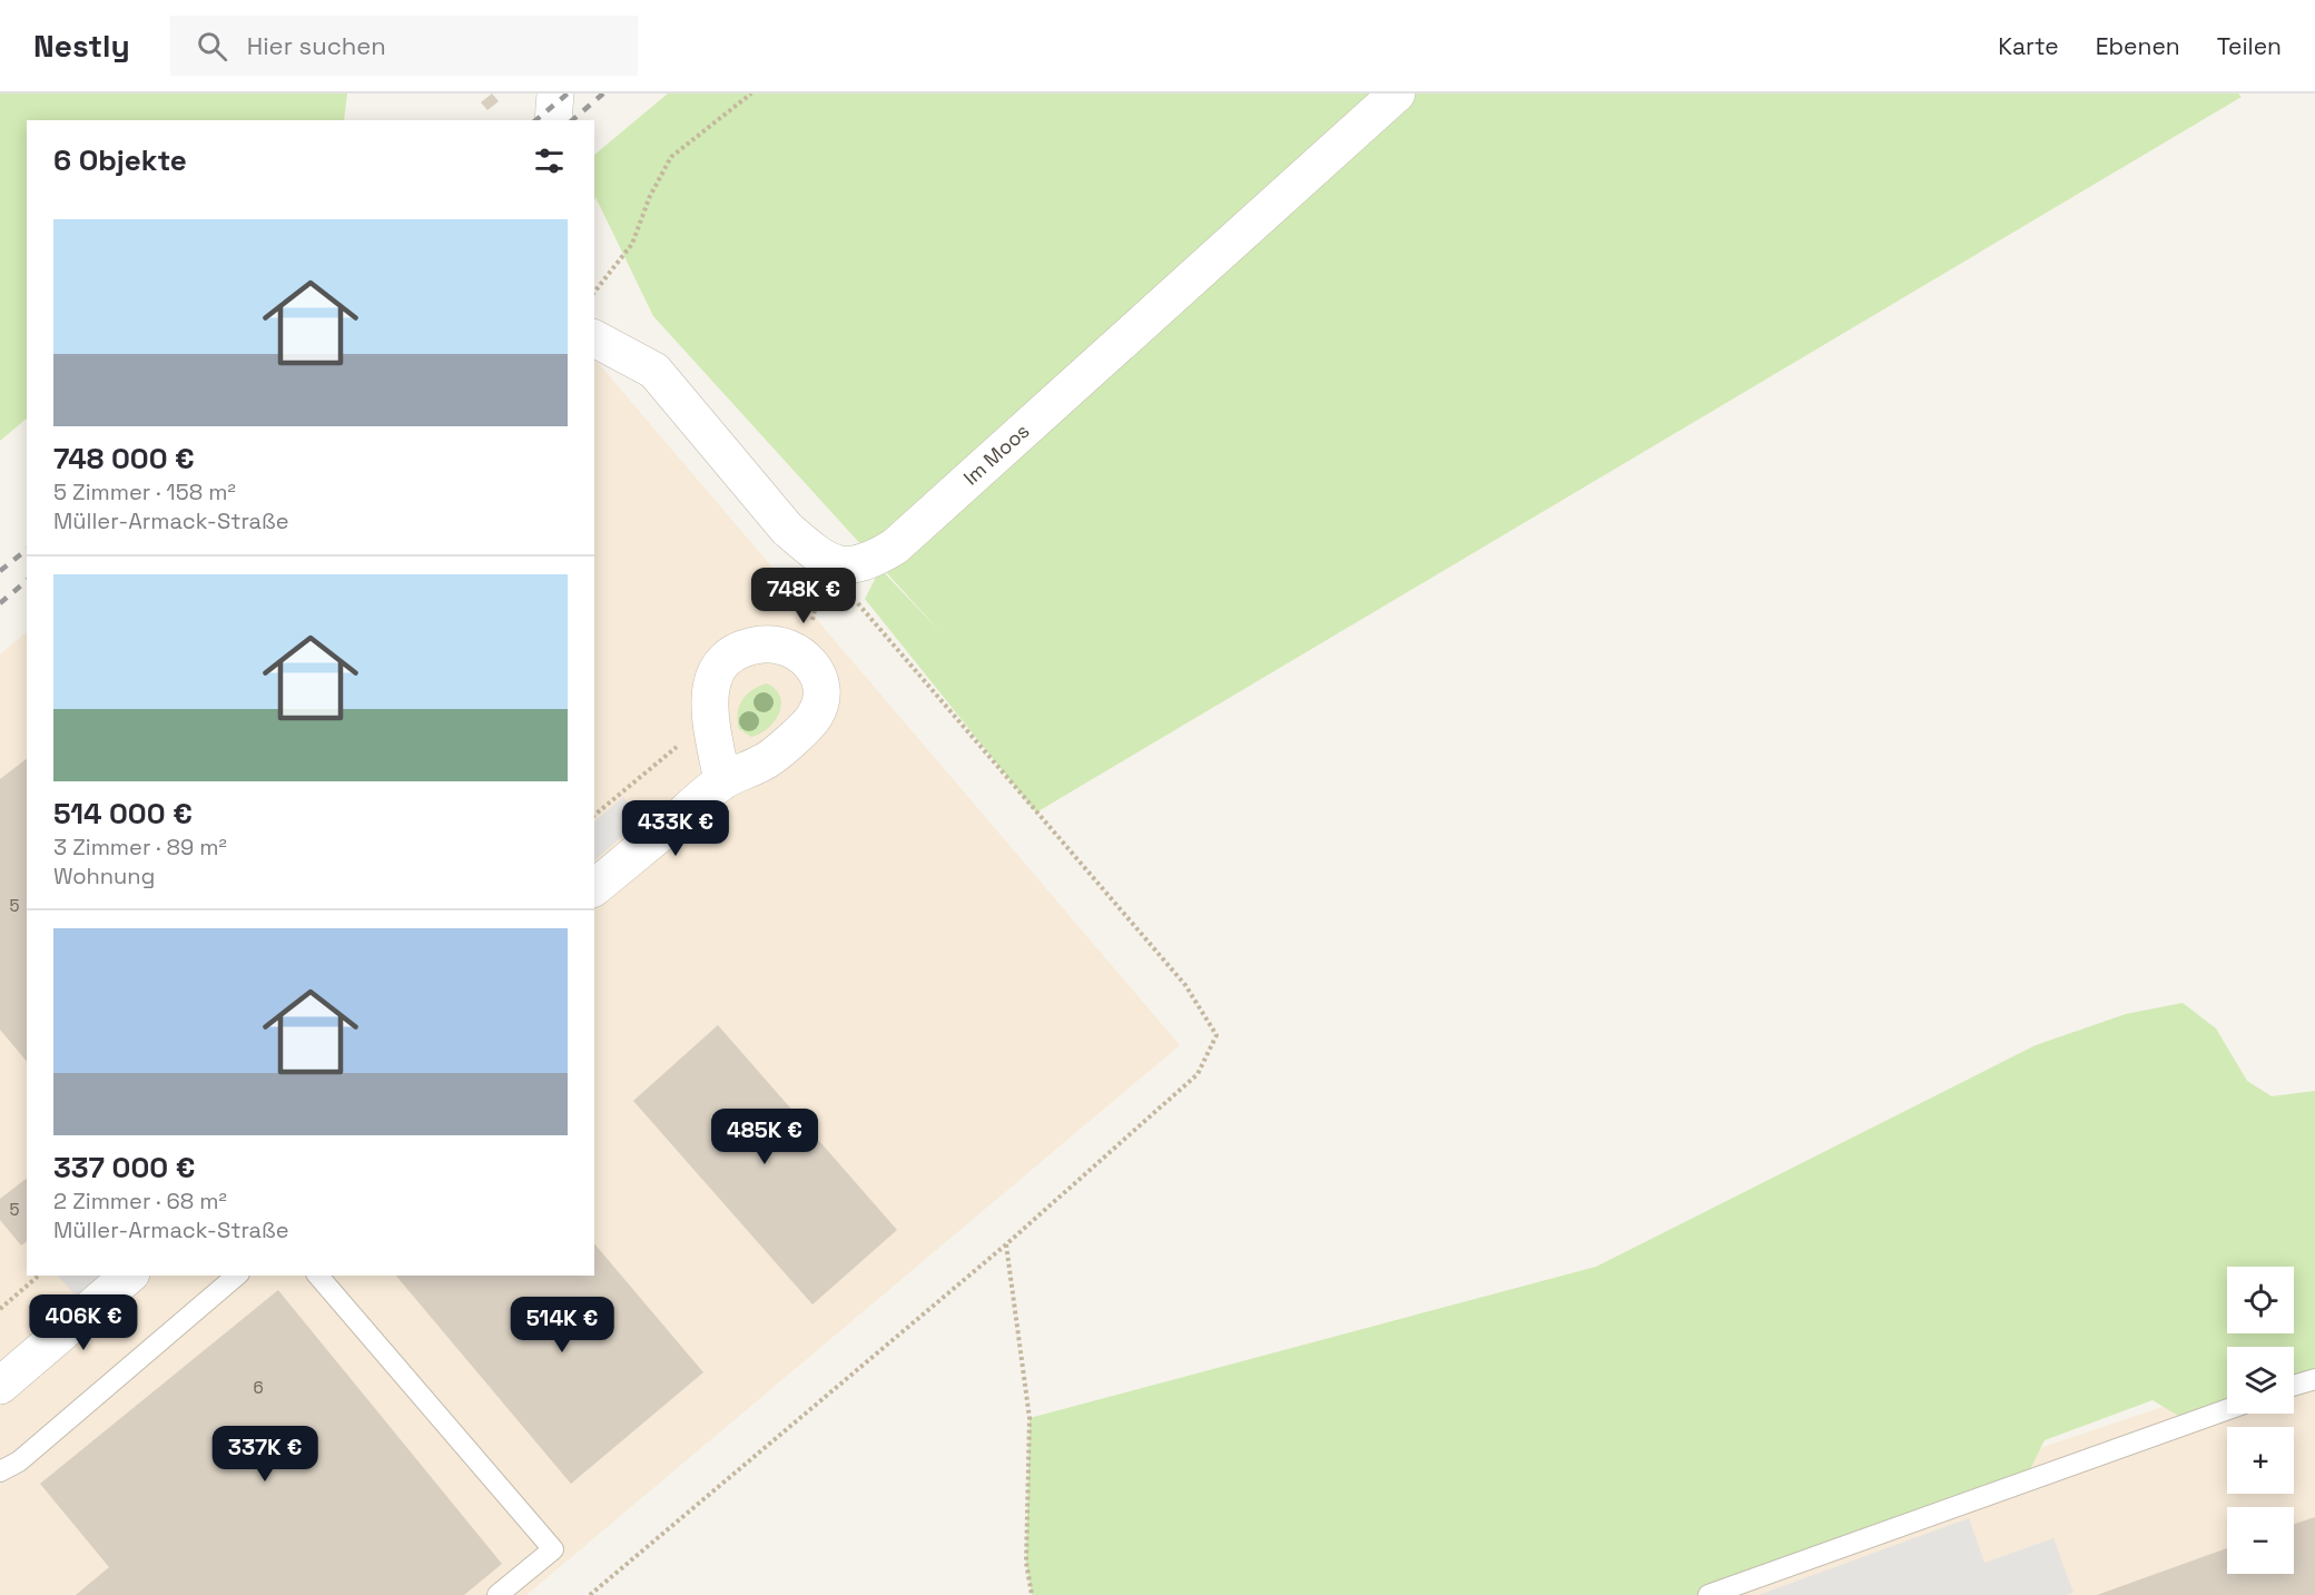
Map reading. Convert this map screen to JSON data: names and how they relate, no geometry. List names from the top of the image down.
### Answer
{
  "streets": {
    "street": ["Im Moos"]
  },
  "house_numbers": ["5", "5", "6"],
  "page": {
    "header": "Nestly",
    "search": "Hier suchen",
    "nav": ["Karte", "Ebenen", "Teilen"],
    "heading": "6 Objekte",
    "list": [
      {
        "name": "748 000 €",
        "note": "5 Zimmer · 158 m² · Müller-Armack-Straße"
      },
      {
        "name": "514 000 €",
        "note": "3 Zimmer · 89 m² · Wohnung"
      },
      {
        "name": "337 000 €",
        "note": "2 Zimmer · 68 m² · Müller-Armack-Straße"
      }
    ],
    "price": [
      "748K €",
      "433K €",
      "485K €",
      "406K €",
      "514K €",
      "337K €"
    ],
    "map_buttons": ["+", "−"]
  }
}
